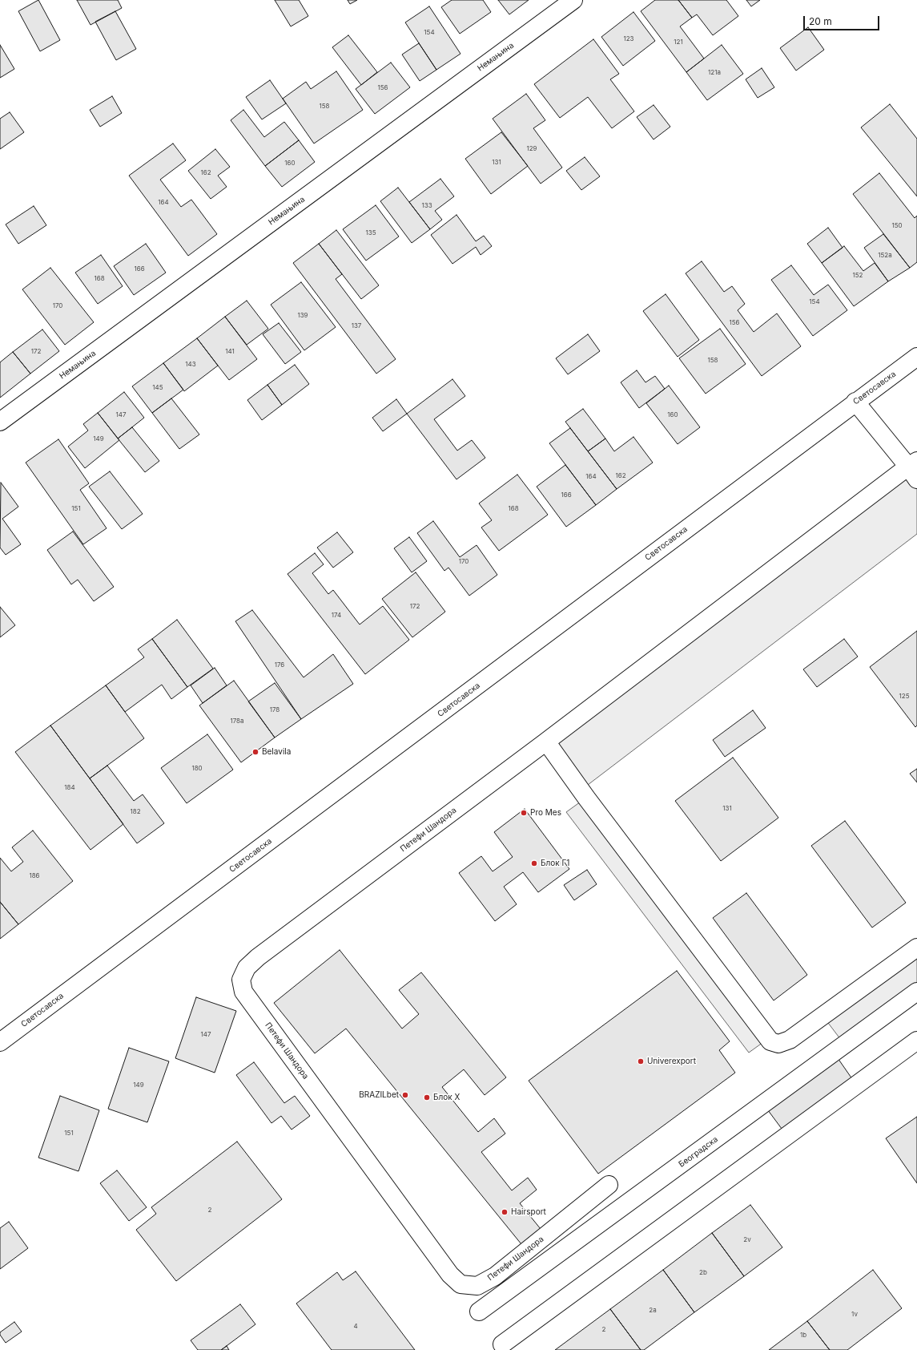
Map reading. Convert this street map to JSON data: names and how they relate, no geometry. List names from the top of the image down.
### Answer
{
  "streets": {
    "street": [
      "Немањина",
      "Светосавска",
      "Петефи Шандора",
      "Београдска"
    ]
  },
  "places": [
    "Belavila",
    "Pro Mes",
    "Блок Г1",
    "Univerexport",
    "BRAZILbet",
    "Блок Х",
    "Hairsport"
  ],
  "house_numbers": [
    "154",
    "123",
    "121",
    "121a",
    "156",
    "158",
    "129",
    "131",
    "160",
    "162",
    "164",
    "133",
    "150",
    "135",
    "152a",
    "166",
    "152",
    "168",
    "154",
    "170",
    "139",
    "156",
    "137",
    "172",
    "141",
    "158",
    "143",
    "145",
    "147",
    "160",
    "149",
    "162",
    "164",
    "166",
    "151",
    "168",
    "170",
    "172",
    "174",
    "176",
    "125",
    "178",
    "178a",
    "180",
    "184",
    "131",
    "182",
    "186",
    "147",
    "149",
    "151",
    "2",
    "2v",
    "2b",
    "2a",
    "1v",
    "4",
    "2",
    "1b"
  ],
  "scale_bar": "20 m"
}
